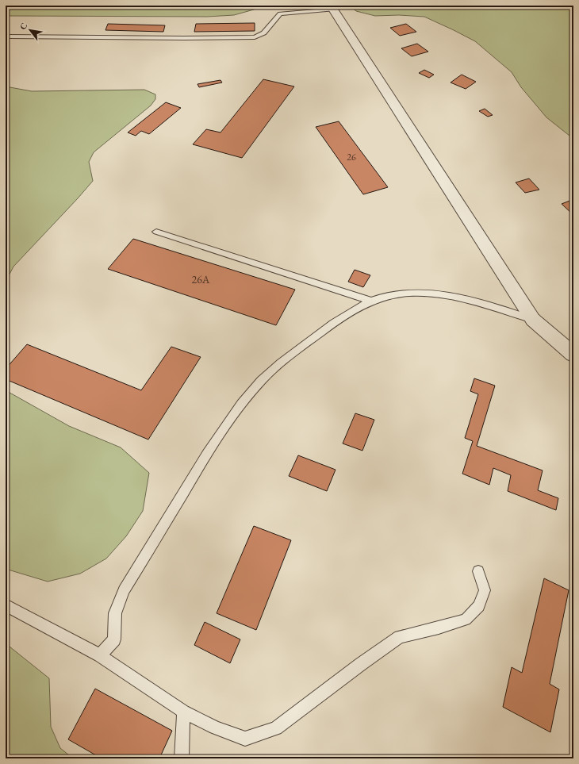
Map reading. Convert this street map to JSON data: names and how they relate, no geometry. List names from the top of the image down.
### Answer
{
  "house_numbers": ["26", "26А"],
  "north": "top left"
}
